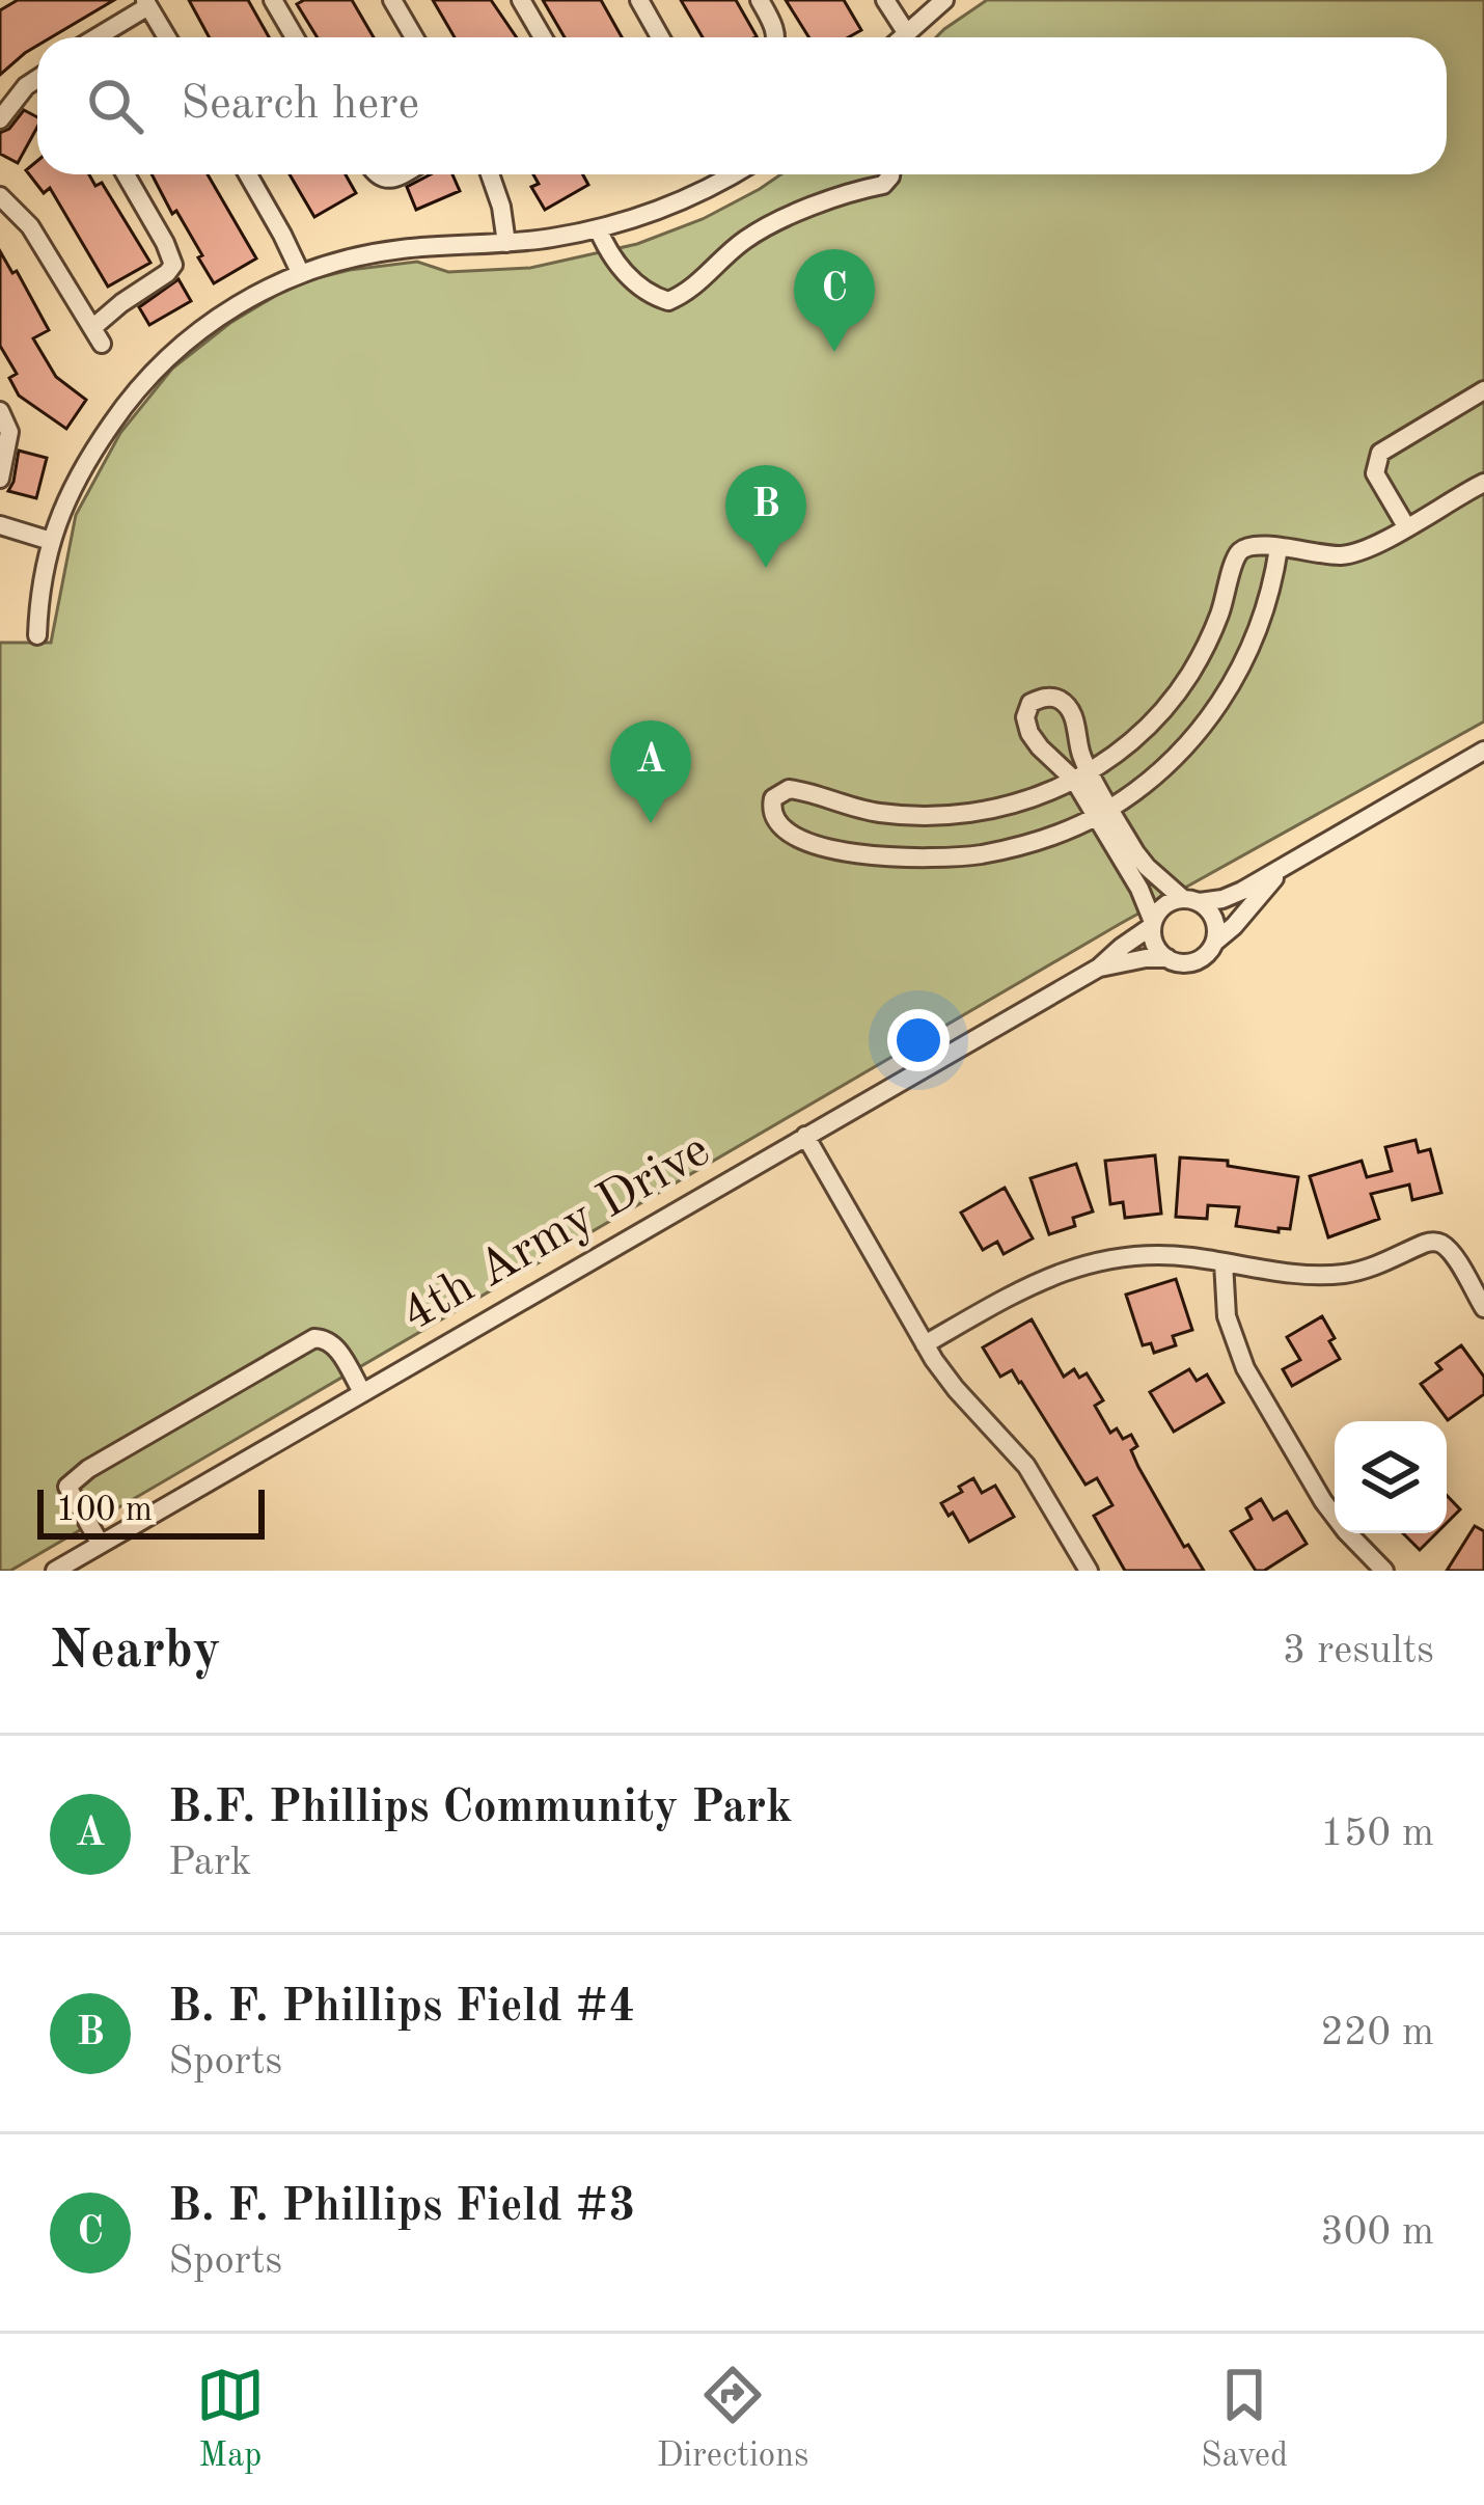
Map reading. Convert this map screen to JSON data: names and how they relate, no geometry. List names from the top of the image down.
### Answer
{
  "streets": {
    "street": ["4th Army Drive"]
  },
  "scale_bar": "100 m",
  "page": {
    "search": "Search here",
    "pins": ["C", "B", "A"],
    "scale": "100 m",
    "heading": ["Nearby", "3 results"],
    "list": [
      {
        "mark": "A",
        "name": "B.F. Phillips Community Park",
        "note": "Park",
        "value": "150 m"
      },
      {
        "mark": "B",
        "name": "B. F. Phillips Field #4",
        "note": "Sports",
        "value": "220 m"
      },
      {
        "mark": "C",
        "name": "B. F. Phillips Field #3",
        "note": "Sports",
        "value": "300 m"
      }
    ],
    "nav": ["Map", "Directions", "Saved"]
  }
}
